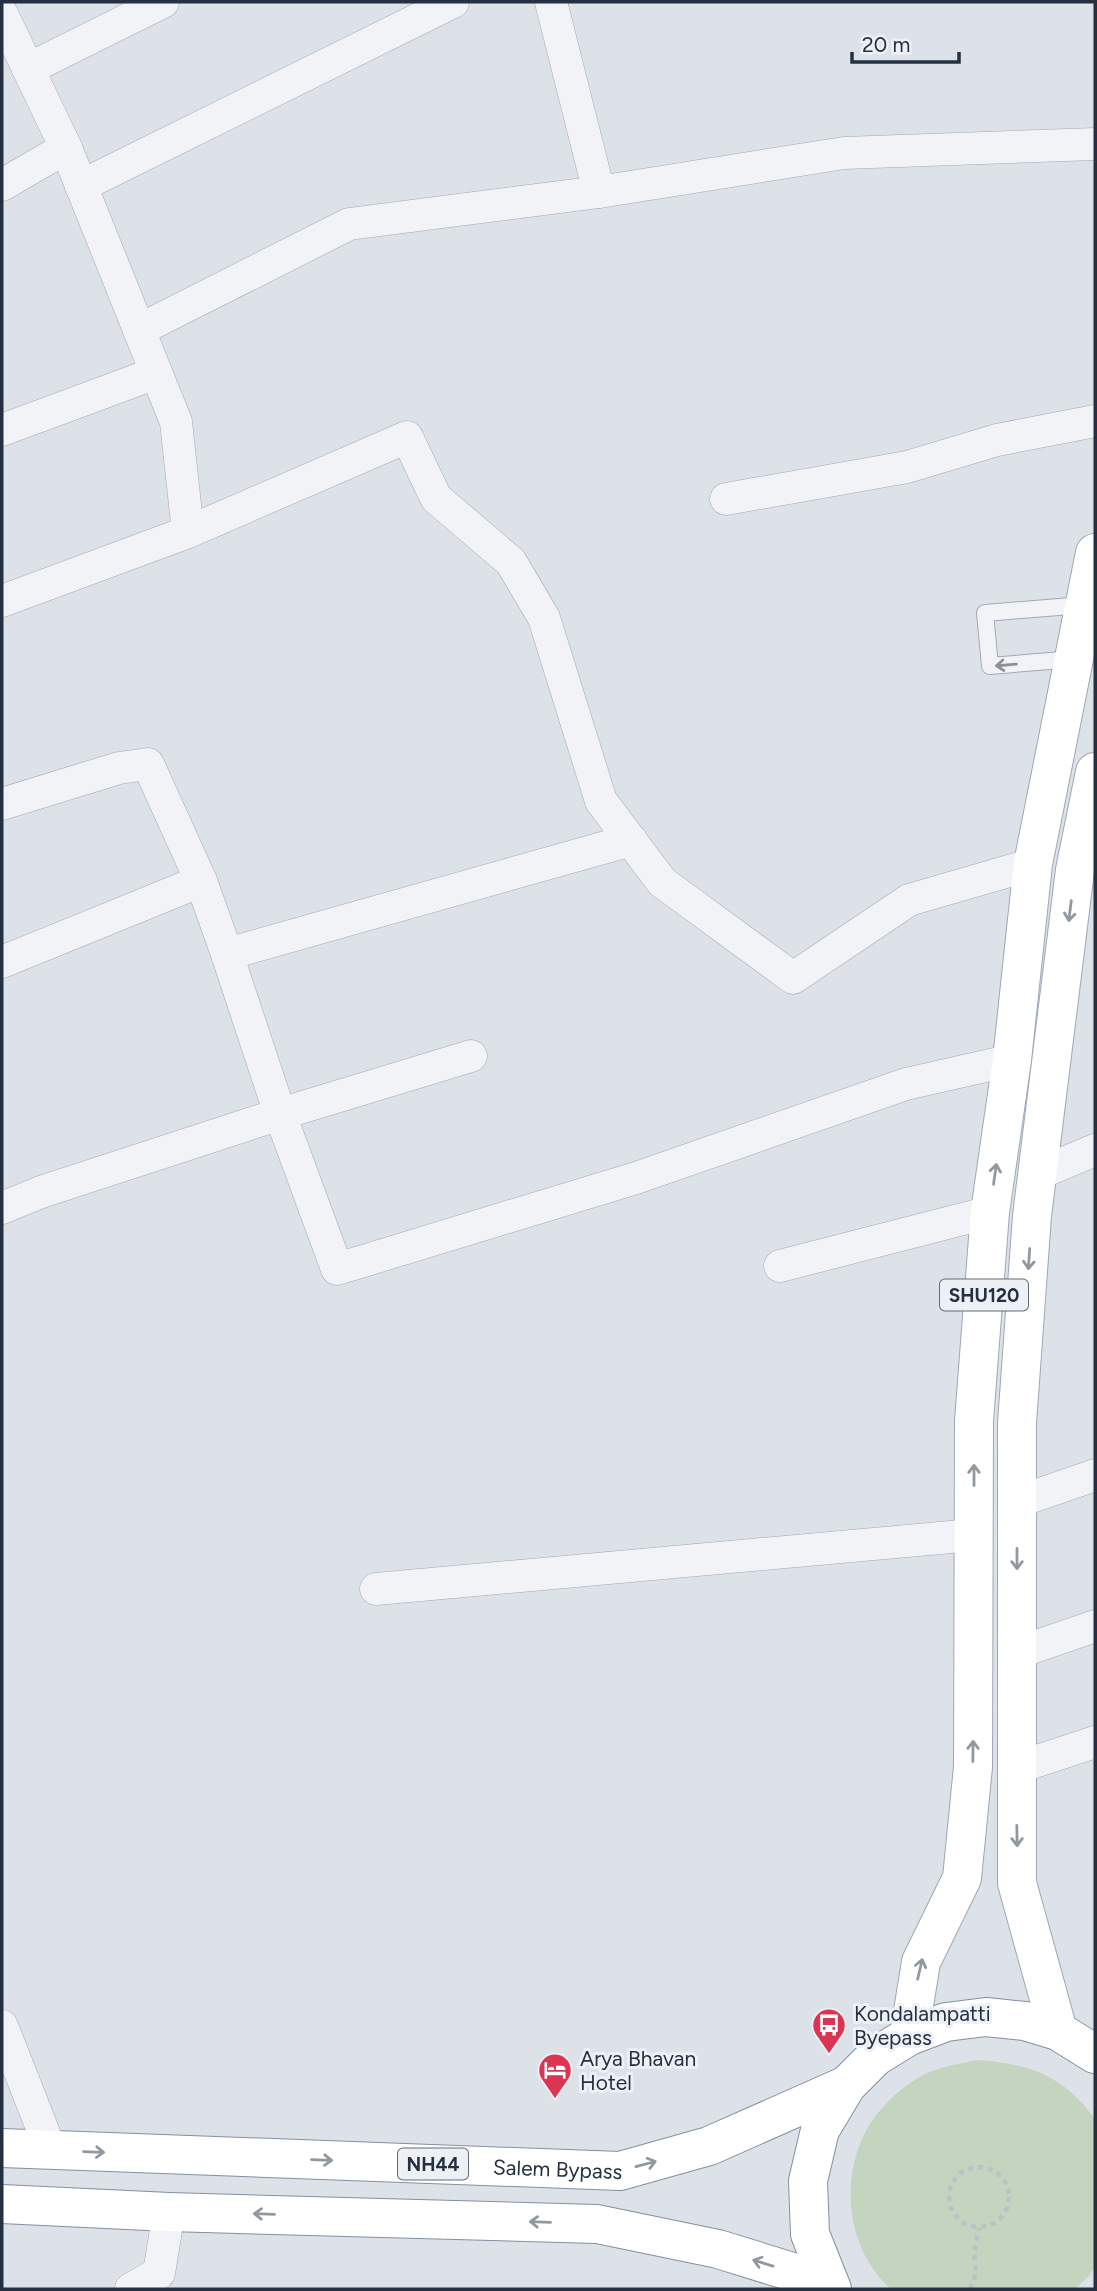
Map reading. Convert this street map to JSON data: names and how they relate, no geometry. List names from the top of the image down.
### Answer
{
  "streets": {
    "main road": ["SHU120", "NH44", "Salem Bypass"]
  },
  "crossings": [
    ["SHU120", "NH44"],
    ["NH44", "Salem Bypass"]
  ],
  "places": {
    "bus stop": ["Kondalampatti Byepass"],
    "hotel": ["Arya Bhavan Hotel"]
  },
  "scale_bar": "20 m"
}
